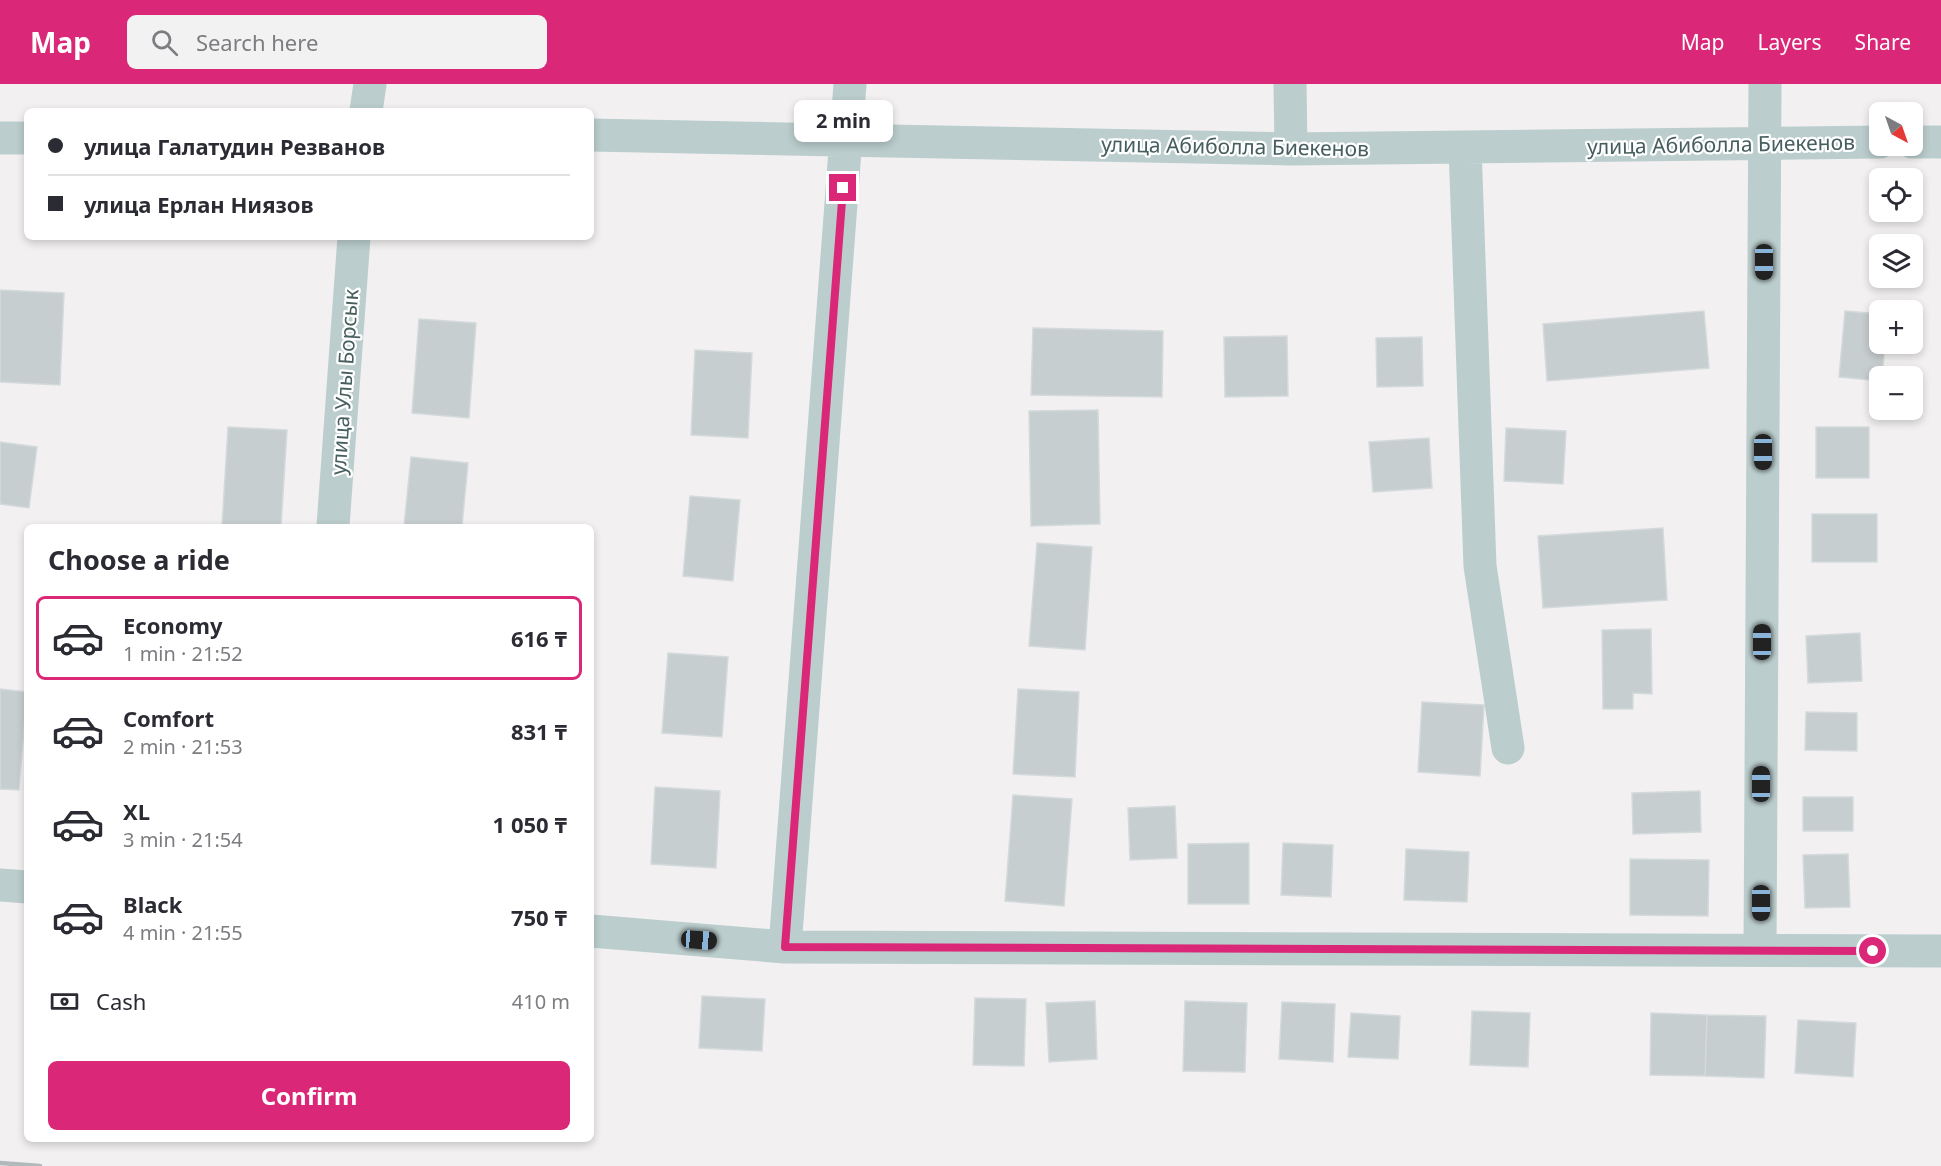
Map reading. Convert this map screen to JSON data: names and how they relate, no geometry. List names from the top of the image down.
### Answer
{
  "streets": {
    "street": ["улица Абиболла Биекенов", "улица Улы Борсык"]
  },
  "north": "bottom right",
  "page": {
    "header": "Map",
    "search": "Search here",
    "nav": ["Map", "Layers", "Share"],
    "bubble": "2 min",
    "map_buttons": ["+", "−"],
    "banner": ["улица Галатудин Резванов", "улица Ерлан Ниязов"],
    "heading": "Choose a ride",
    "list": [
      {
        "name": "Economy",
        "note": "1 min · 21:52",
        "value": "616 ₸"
      },
      {
        "name": "Comfort",
        "note": "2 min · 21:53",
        "value": "831 ₸"
      },
      {
        "name": "XL",
        "note": "3 min · 21:54",
        "value": "1 050 ₸"
      },
      {
        "name": "Black",
        "note": "4 min · 21:55",
        "value": "750 ₸"
      }
    ],
    "pay": ["Cash", "410 m"],
    "buttons": "Confirm"
  }
}
